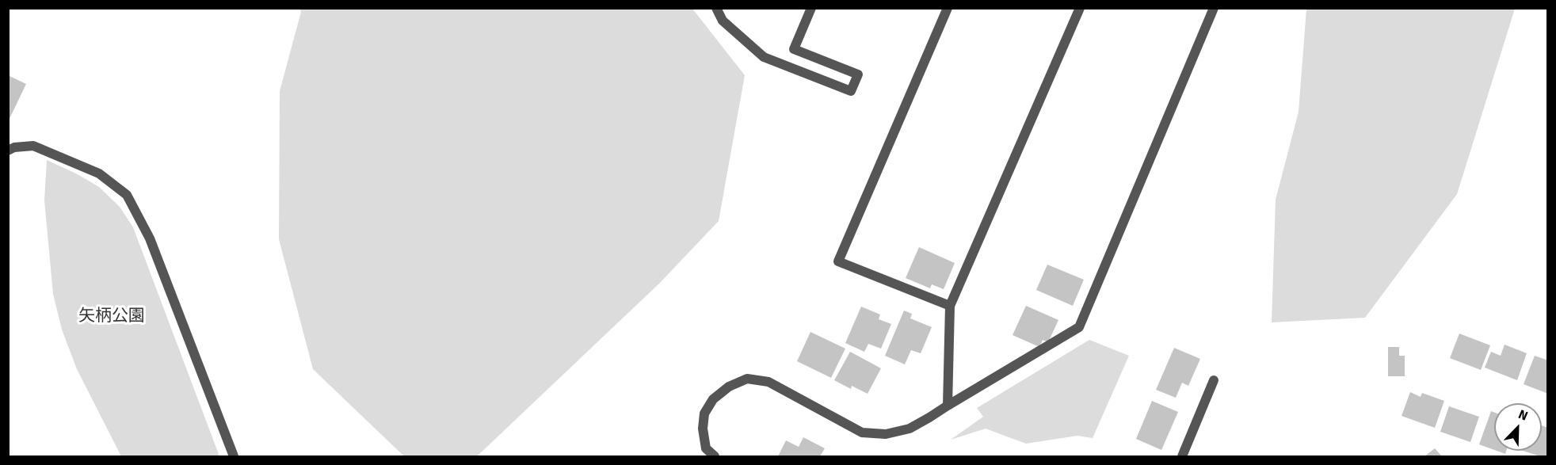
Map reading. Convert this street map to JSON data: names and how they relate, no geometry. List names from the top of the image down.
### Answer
{
  "parks": ["矢柄公園"],
  "north": "top right"
}
